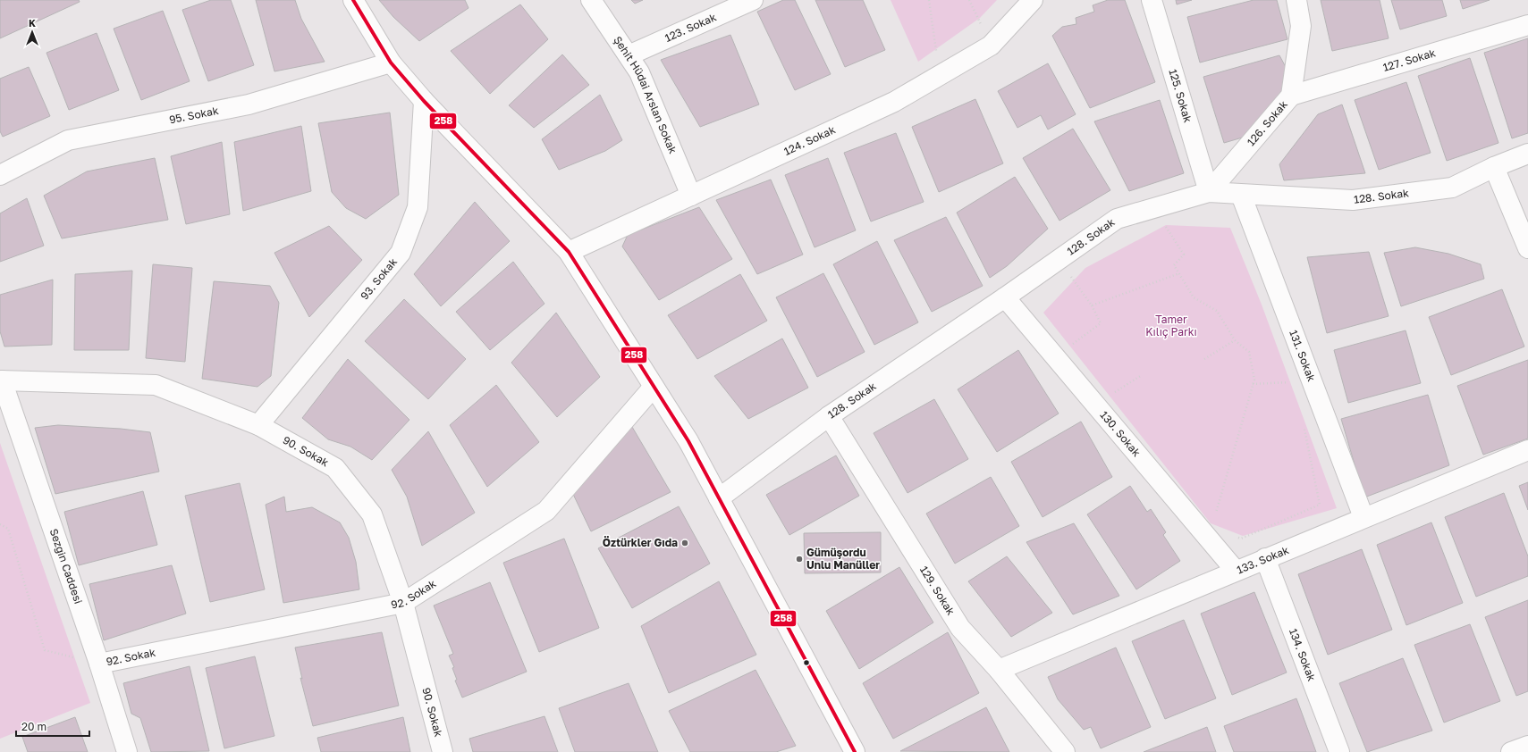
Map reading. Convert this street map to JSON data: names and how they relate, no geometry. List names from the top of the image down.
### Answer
{
  "streets": {
    "street": [
      "123. Sokak",
      "127. Sokak",
      "Şehit Hüdai Arslan Sokak",
      "125. Sokak",
      "95. Sokak",
      "126. Sokak",
      "124. Sokak",
      "128. Sokak",
      "93. Sokak",
      "131. Sokak",
      "130. Sokak",
      "90. Sokak",
      "133. Sokak",
      "Sezgin Caddesi",
      "129. Sokak",
      "92. Sokak",
      "134. Sokak"
    ]
  },
  "crossings": [
    ["123. Sokak", "Şehit Hüdai Arslan Sokak"],
    ["127. Sokak", "126. Sokak"],
    ["Şehit Hüdai Arslan Sokak", "124. Sokak"],
    ["125. Sokak", "126. Sokak"],
    ["125. Sokak", "128. Sokak"],
    ["126. Sokak", "128. Sokak"],
    ["128. Sokak", "131. Sokak"],
    ["128. Sokak", "130. Sokak"],
    ["128. Sokak", "129. Sokak"],
    ["93. Sokak", "90. Sokak"],
    ["131. Sokak", "133. Sokak"],
    ["130. Sokak", "133. Sokak"],
    ["90. Sokak", "Sezgin Caddesi"],
    ["90. Sokak", "92. Sokak"],
    ["133. Sokak", "129. Sokak"],
    ["133. Sokak", "134. Sokak"],
    ["Sezgin Caddesi", "92. Sokak"]
  ],
  "parks": ["Tamer Kılıç Parkı"],
  "places": ["Öztürkler Gıda", "Gümüşordu Unlu Manüller"],
  "lines": ["transit line 258"],
  "scale_bar": "20 m",
  "north": "top"
}
